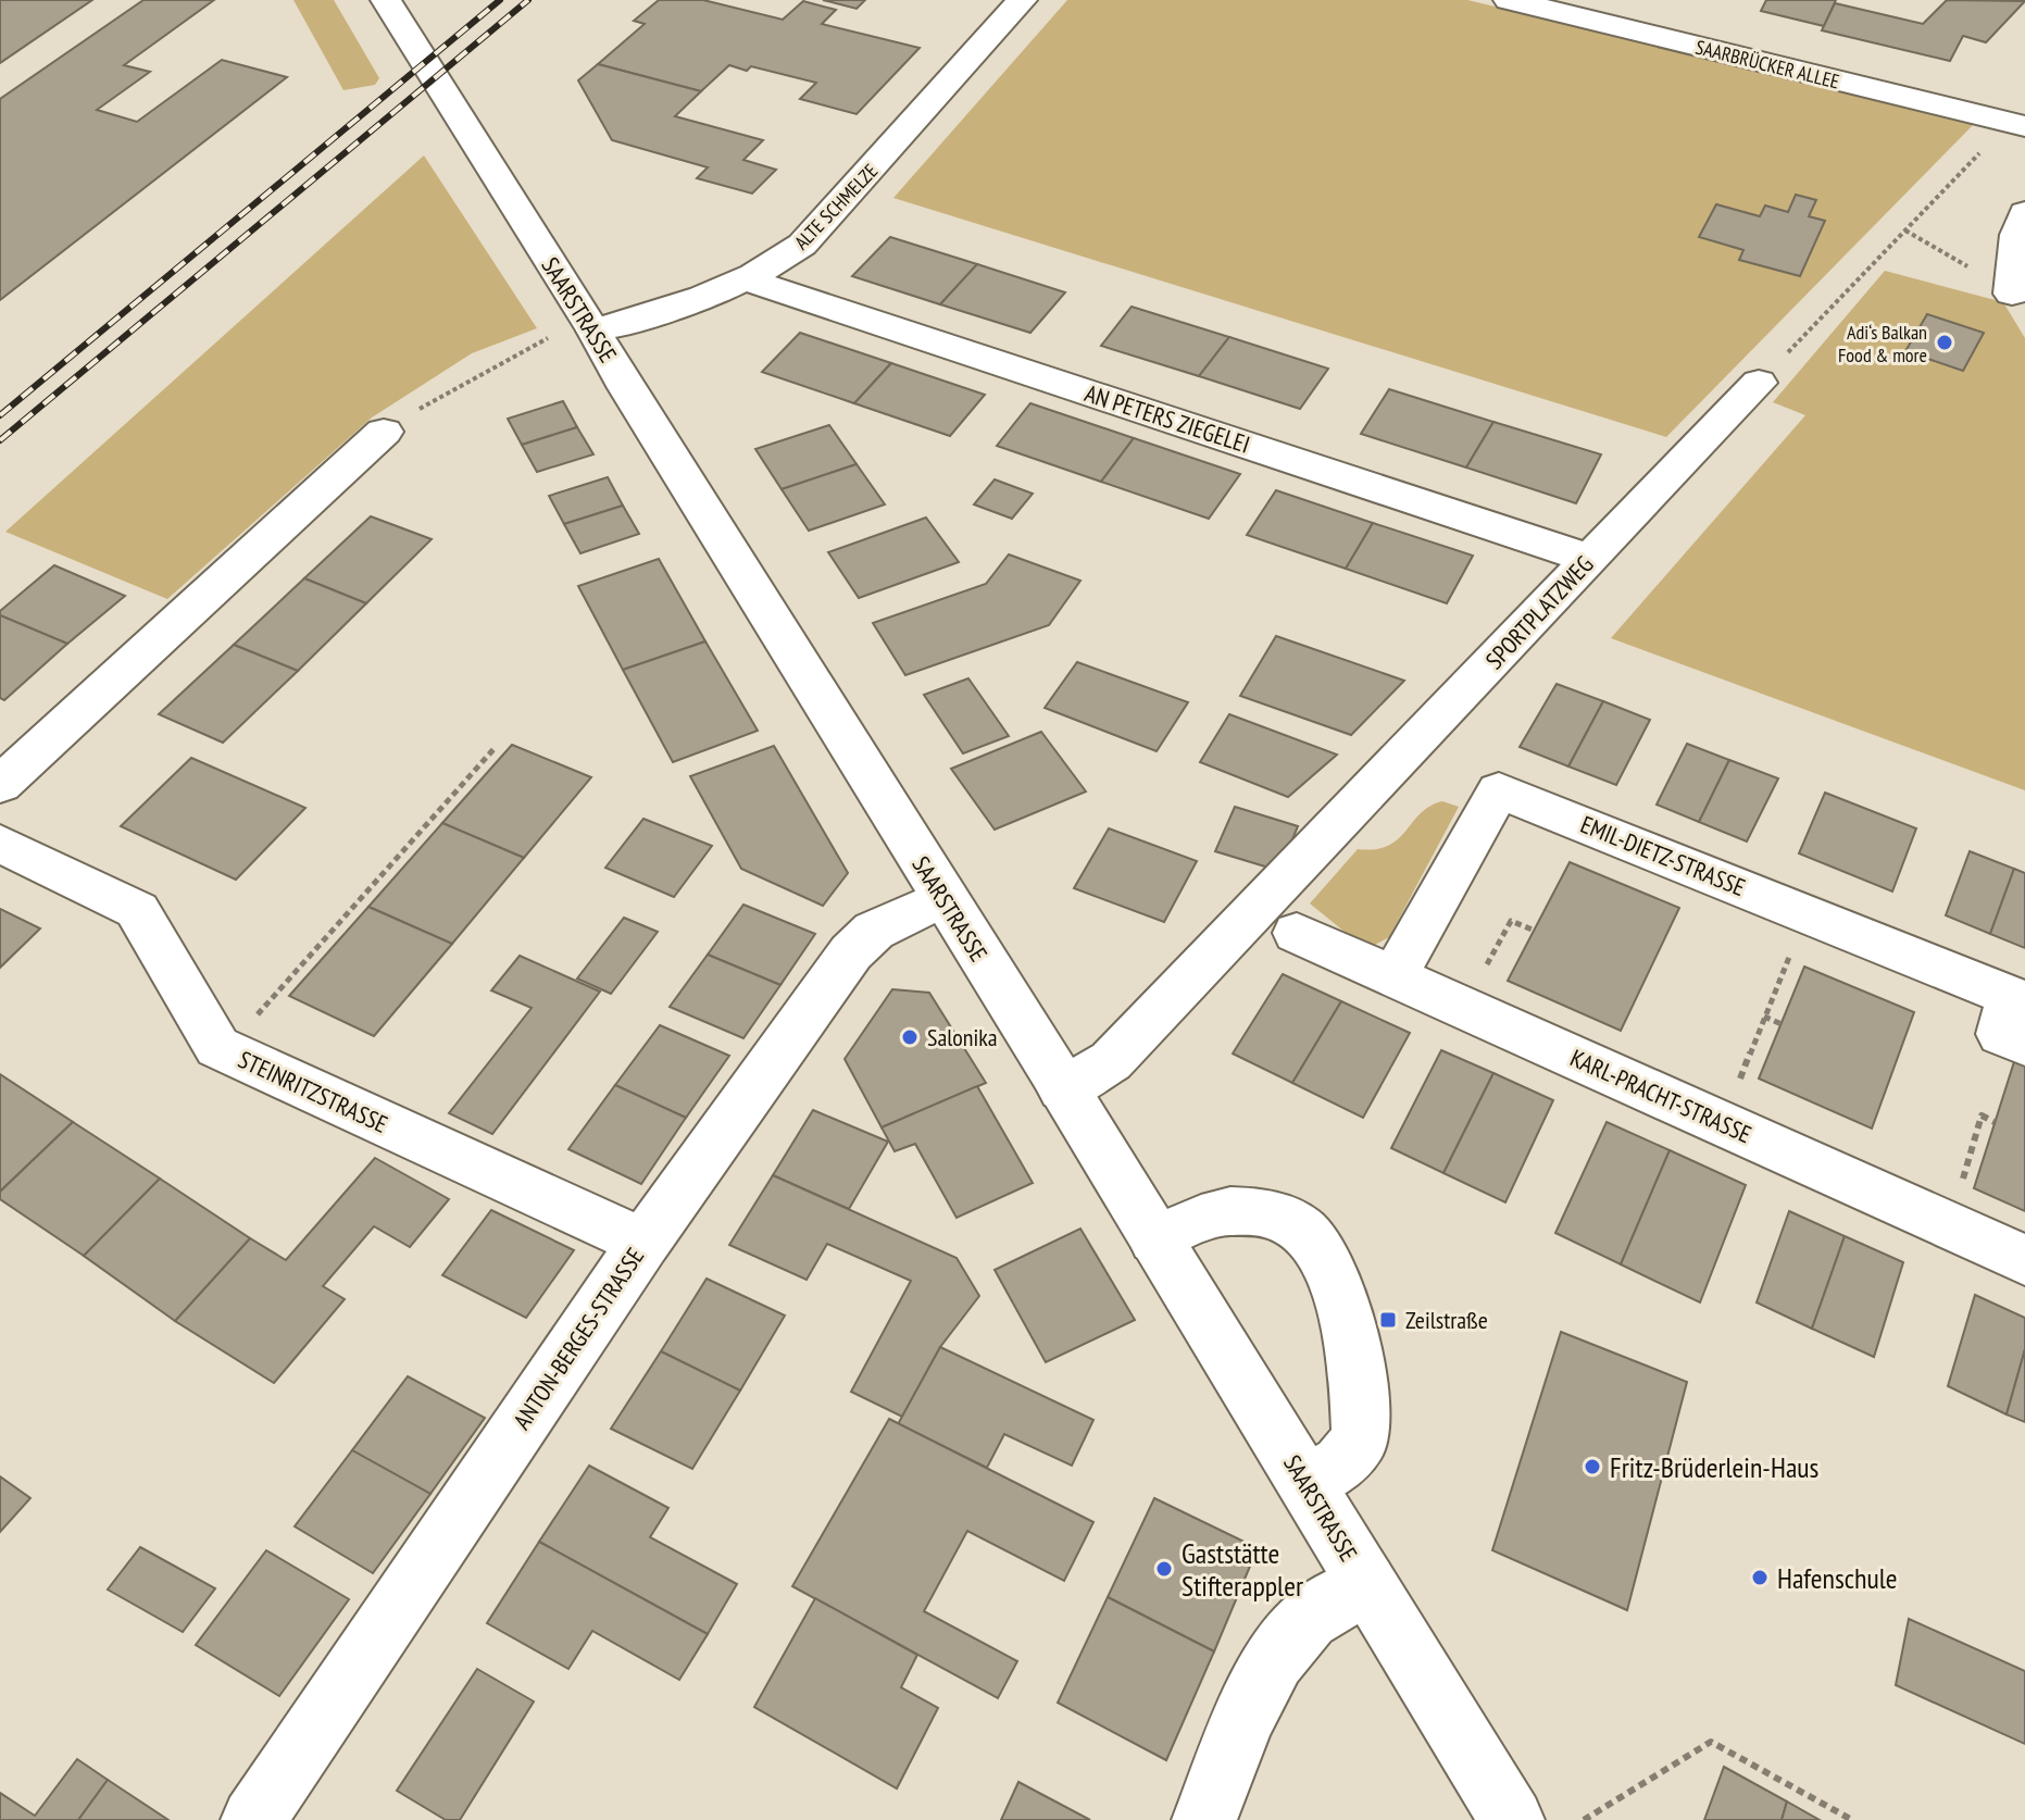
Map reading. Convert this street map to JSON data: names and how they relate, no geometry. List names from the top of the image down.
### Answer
{
  "streets": {
    "street": [
      "SAARBRÜCKER ALLEE",
      "ALTE SCHMELZE",
      "SAARSTRASSE",
      "AN PETERS ZIEGELEI",
      "SPORTPLATZWEG",
      "EMIL-DIETZ-STRASSE",
      "STEINRITZSTRASSE",
      "KARL-PRACHT-STRASSE",
      "ANTON-BERGES-STRASSE"
    ]
  },
  "crossings": [
    ["ALTE SCHMELZE", "SAARSTRASSE"],
    ["ALTE SCHMELZE", "AN PETERS ZIEGELEI"],
    ["SAARSTRASSE", "SPORTPLATZWEG"],
    ["SAARSTRASSE", "ANTON-BERGES-STRASSE"],
    ["AN PETERS ZIEGELEI", "SPORTPLATZWEG"],
    ["EMIL-DIETZ-STRASSE", "KARL-PRACHT-STRASSE"],
    ["STEINRITZSTRASSE", "ANTON-BERGES-STRASSE"]
  ],
  "places": {
    "other": [
      "Adi‘s Balkan Food & more",
      "Salonika",
      "Fritz-Brüderlein-Haus",
      "Gaststätte Stifterappler",
      "Hafenschule"
    ],
    "transit": ["Zeilstraße"]
  }
}
